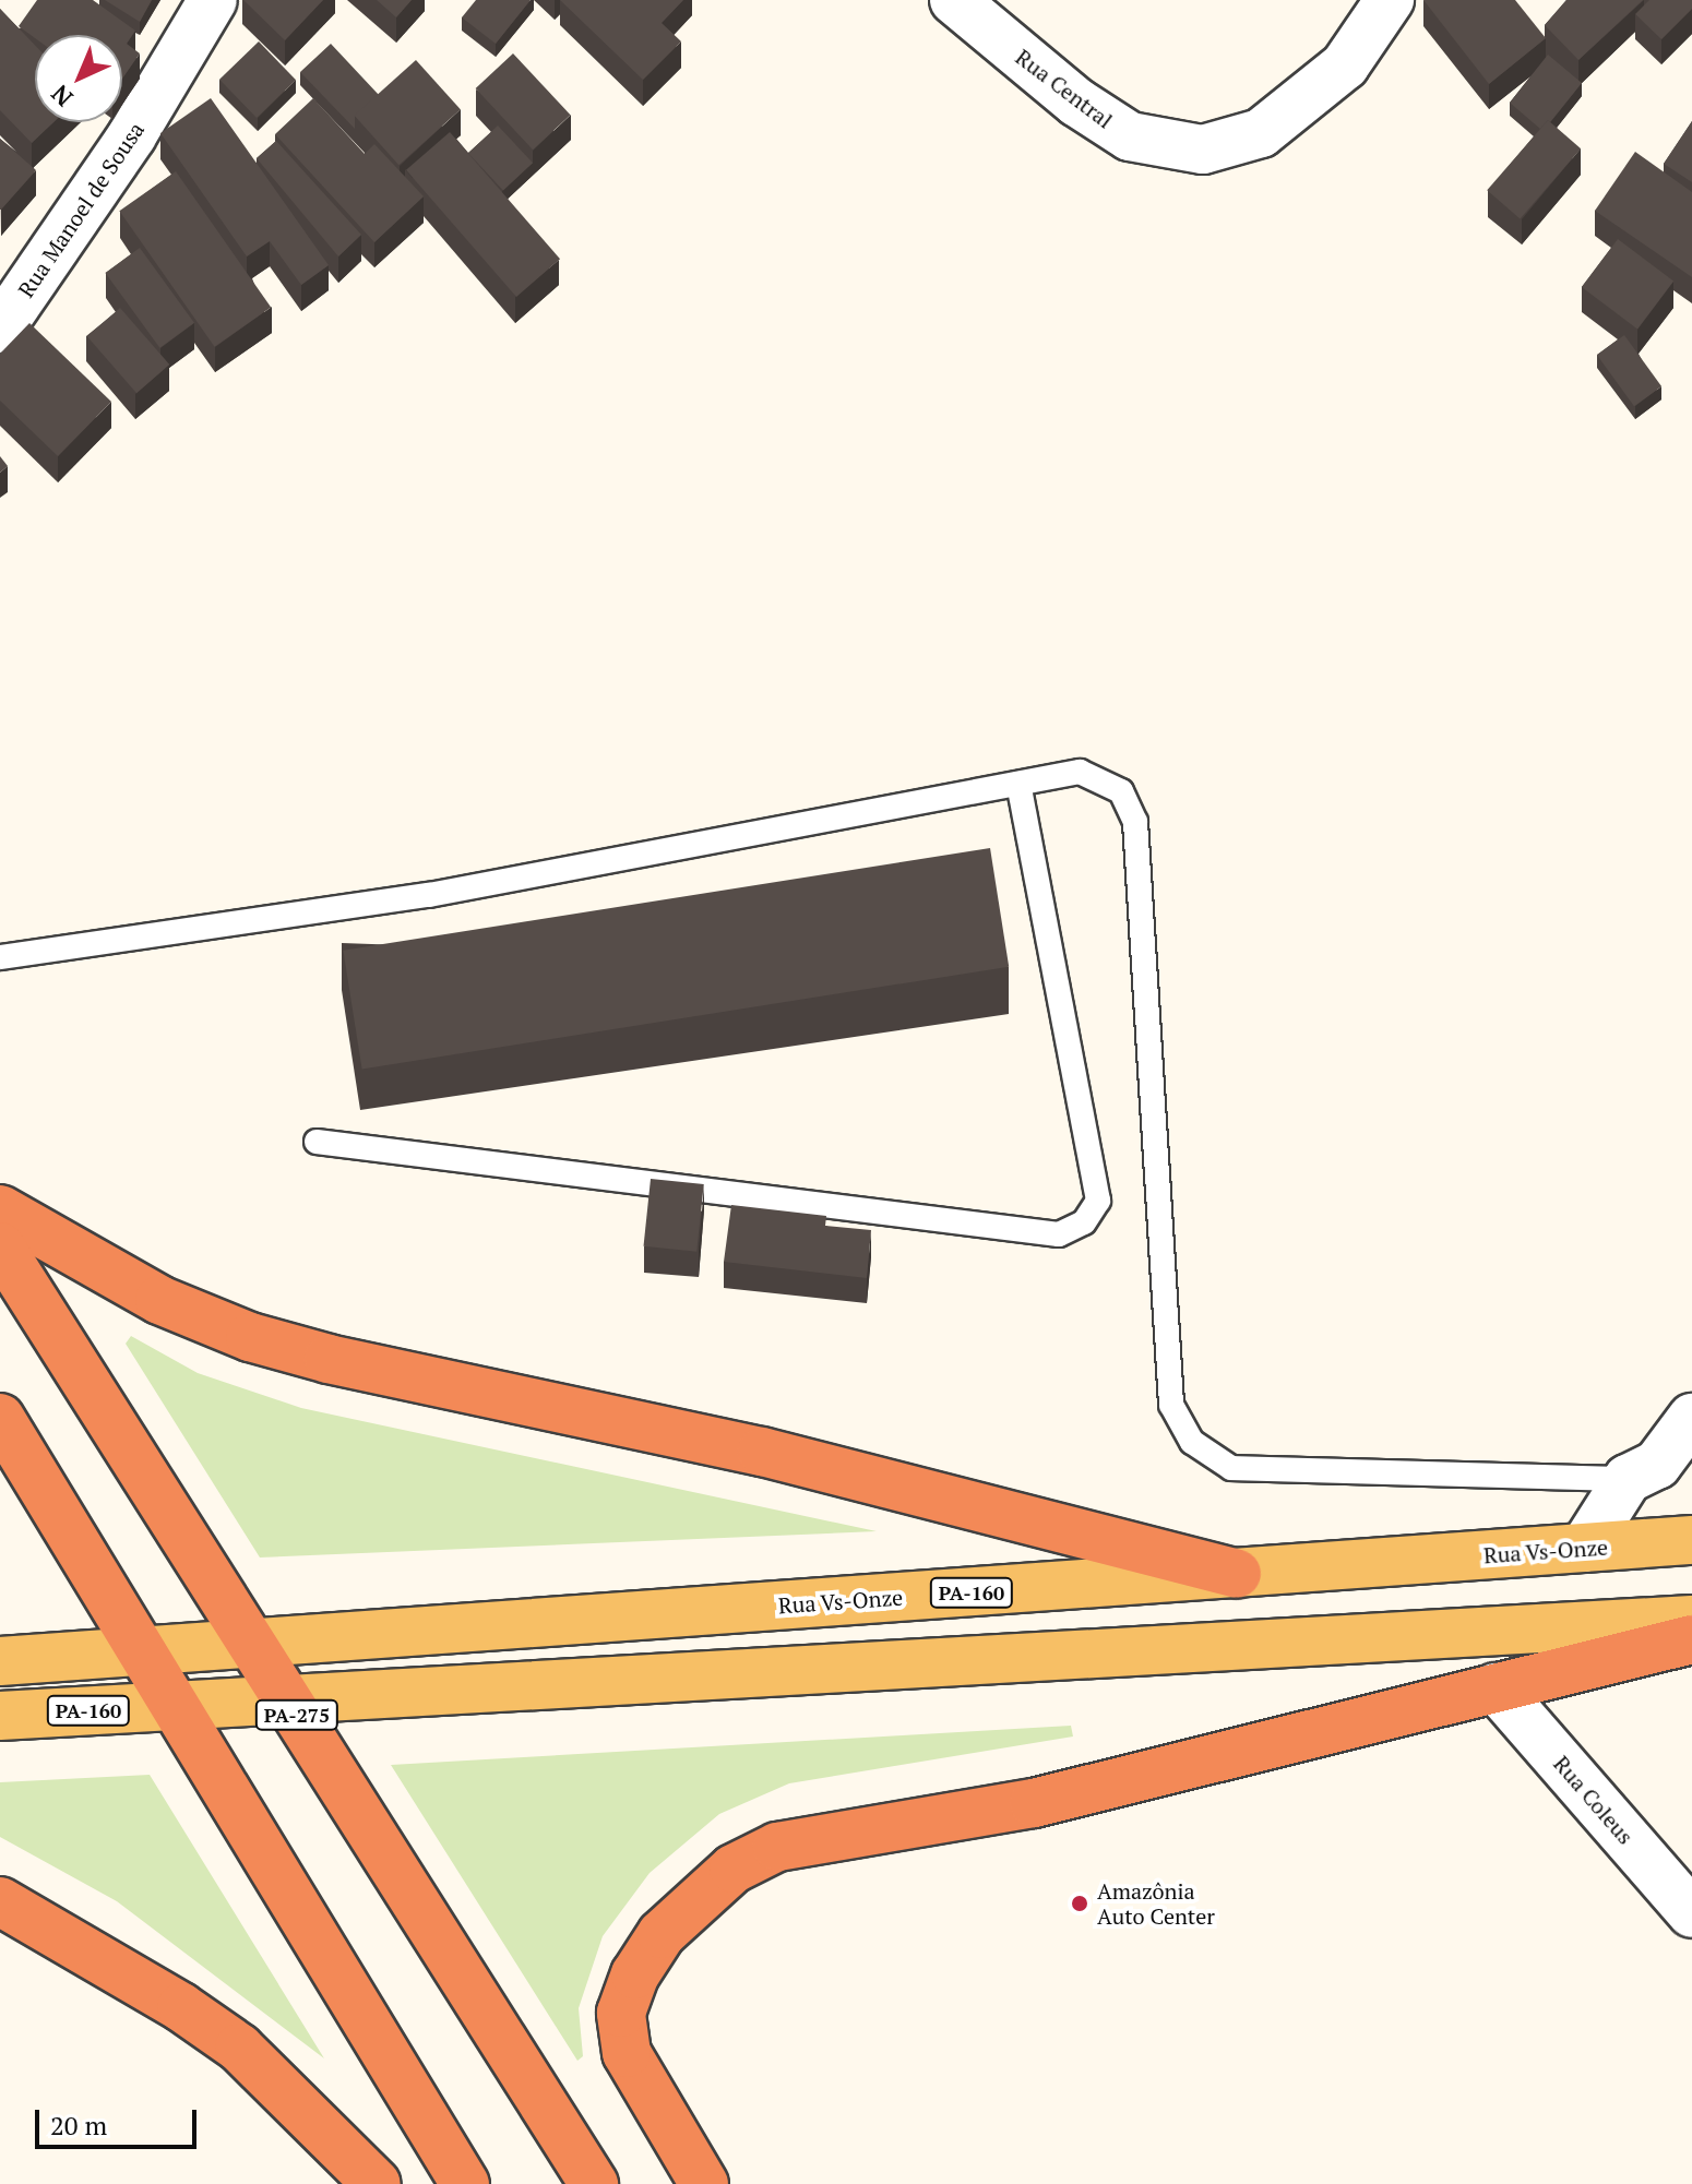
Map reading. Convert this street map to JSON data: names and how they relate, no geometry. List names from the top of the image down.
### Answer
{
  "streets": {
    "highway": ["PA-275"],
    "main road": ["Rua Vs-Onze", "PA-160"],
    "street": ["Rua Central", "Rua Manoel de Sousa", "Rua Coleus"]
  },
  "crossings": [
    ["Rua Vs-Onze", "PA-160"],
    ["Rua Vs-Onze", "PA-275"],
    ["PA-160", "PA-275"]
  ],
  "places": ["Amazônia Auto Center"],
  "scale_bar": "20 m",
  "north": "bottom left"
}
